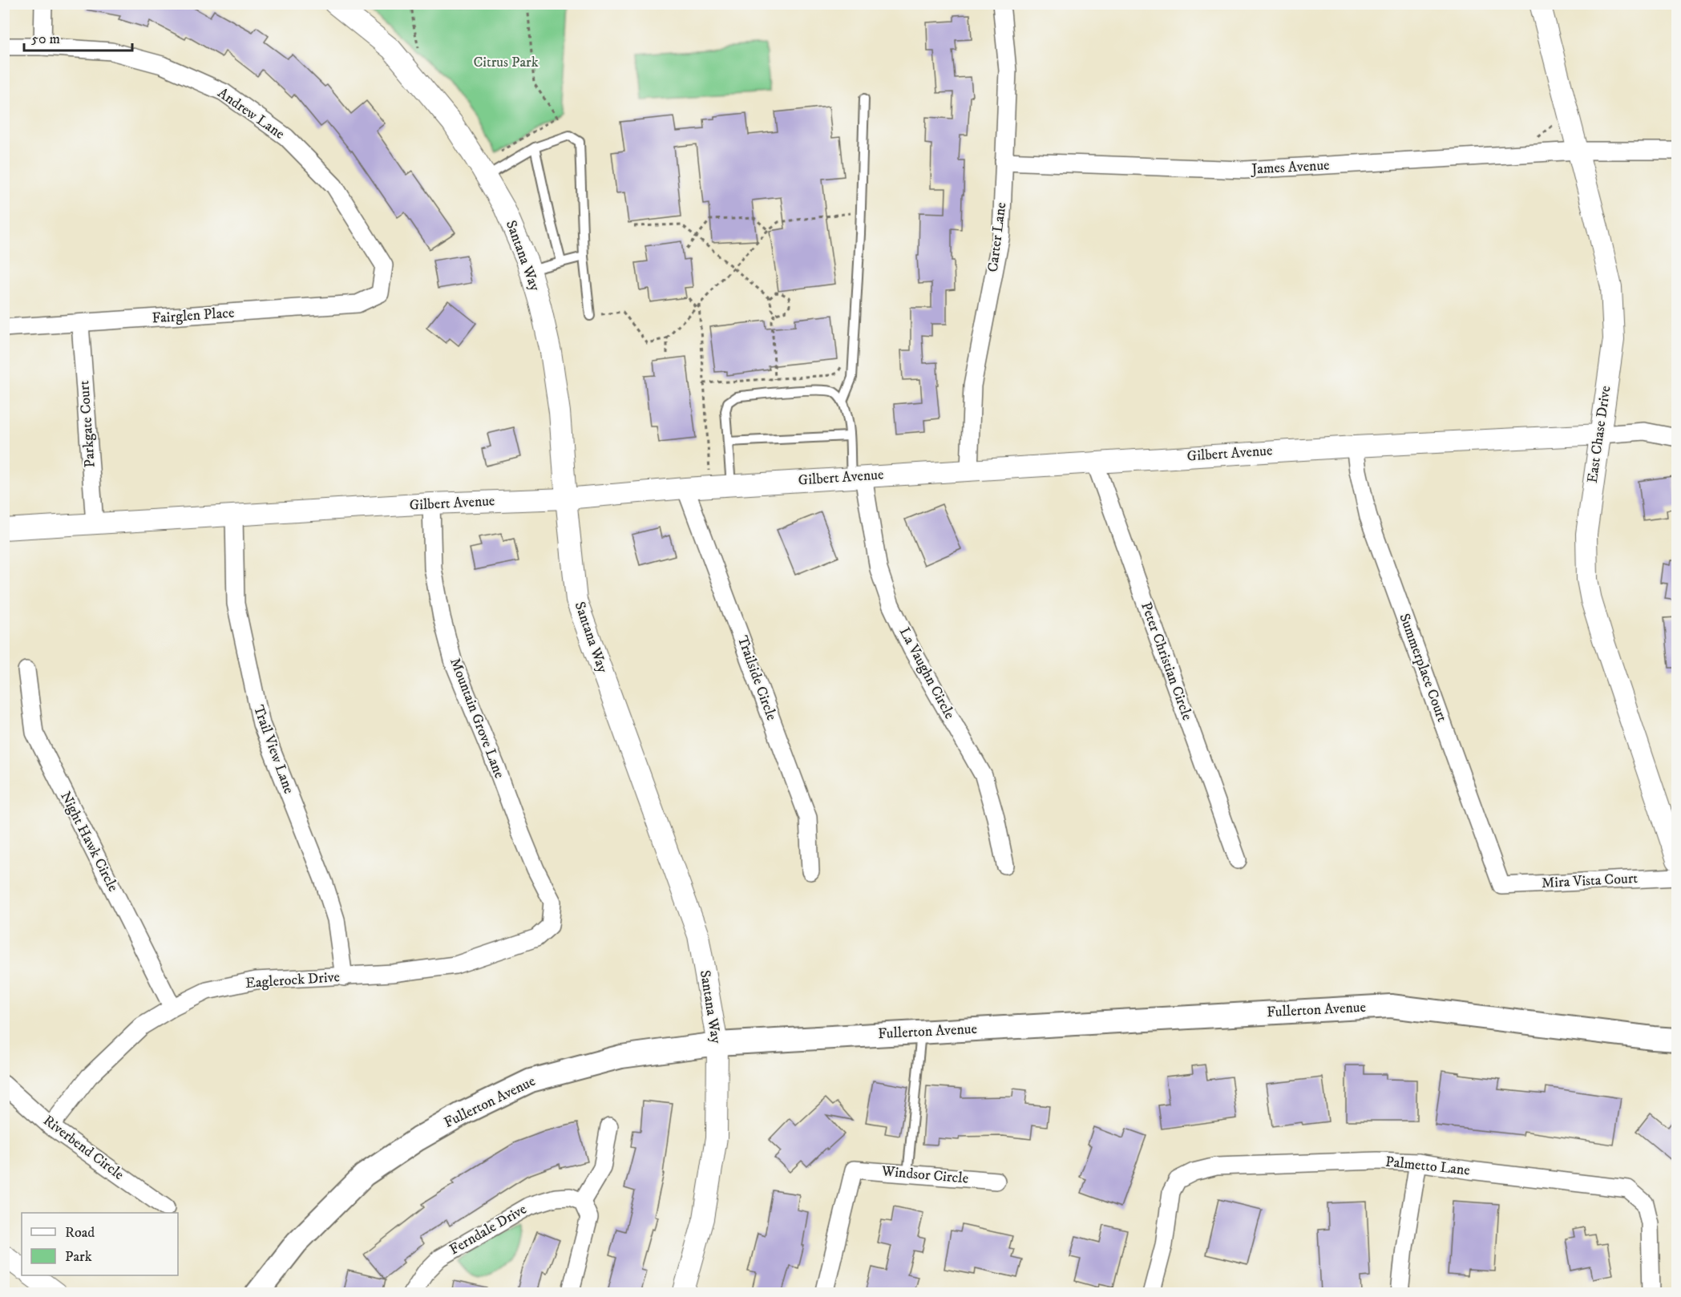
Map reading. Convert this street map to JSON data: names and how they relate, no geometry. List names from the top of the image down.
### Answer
{
  "streets": {
    "main road": ["Fullerton Avenue"],
    "street": [
      "Andrew Lane",
      "James Avenue",
      "Carter Lane",
      "Santana Way",
      "Fairglen Place",
      "Parkgate Court",
      "East Chase Drive",
      "Gilbert Avenue",
      "Peter Christian Circle",
      "Summerplace Court",
      "La Vaughn Circle",
      "Trailside Circle",
      "Mountain Grove Lane",
      "Trail View Lane",
      "Night Hawk Circle",
      "Mira Vista Court",
      "Eaglerock Drive",
      "Riverbend Circle",
      "Palmetto Lane",
      "Windsor Circle",
      "Ferndale Drive"
    ]
  },
  "crossings": [
    ["Andrew Lane", "Fairglen Place"],
    ["James Avenue", "Carter Lane"],
    ["James Avenue", "East Chase Drive"],
    ["Carter Lane", "Gilbert Avenue"],
    ["Santana Way", "Gilbert Avenue"],
    ["Santana Way", "Fullerton Avenue"],
    ["Fairglen Place", "Parkgate Court"],
    ["Parkgate Court", "Gilbert Avenue"],
    ["East Chase Drive", "Gilbert Avenue"],
    ["Gilbert Avenue", "Peter Christian Circle"],
    ["Gilbert Avenue", "Summerplace Court"],
    ["Gilbert Avenue", "La Vaughn Circle"],
    ["Gilbert Avenue", "Trailside Circle"],
    ["Gilbert Avenue", "Mountain Grove Lane"],
    ["Gilbert Avenue", "Trail View Lane"],
    ["Summerplace Court", "Mira Vista Court"],
    ["Mountain Grove Lane", "Eaglerock Drive"],
    ["Trail View Lane", "Eaglerock Drive"],
    ["Night Hawk Circle", "Eaglerock Drive"],
    ["Eaglerock Drive", "Riverbend Circle"]
  ],
  "parks": ["Citrus Park"],
  "legend": ["Road", "Park"],
  "scale_bar": "50 m"
}
